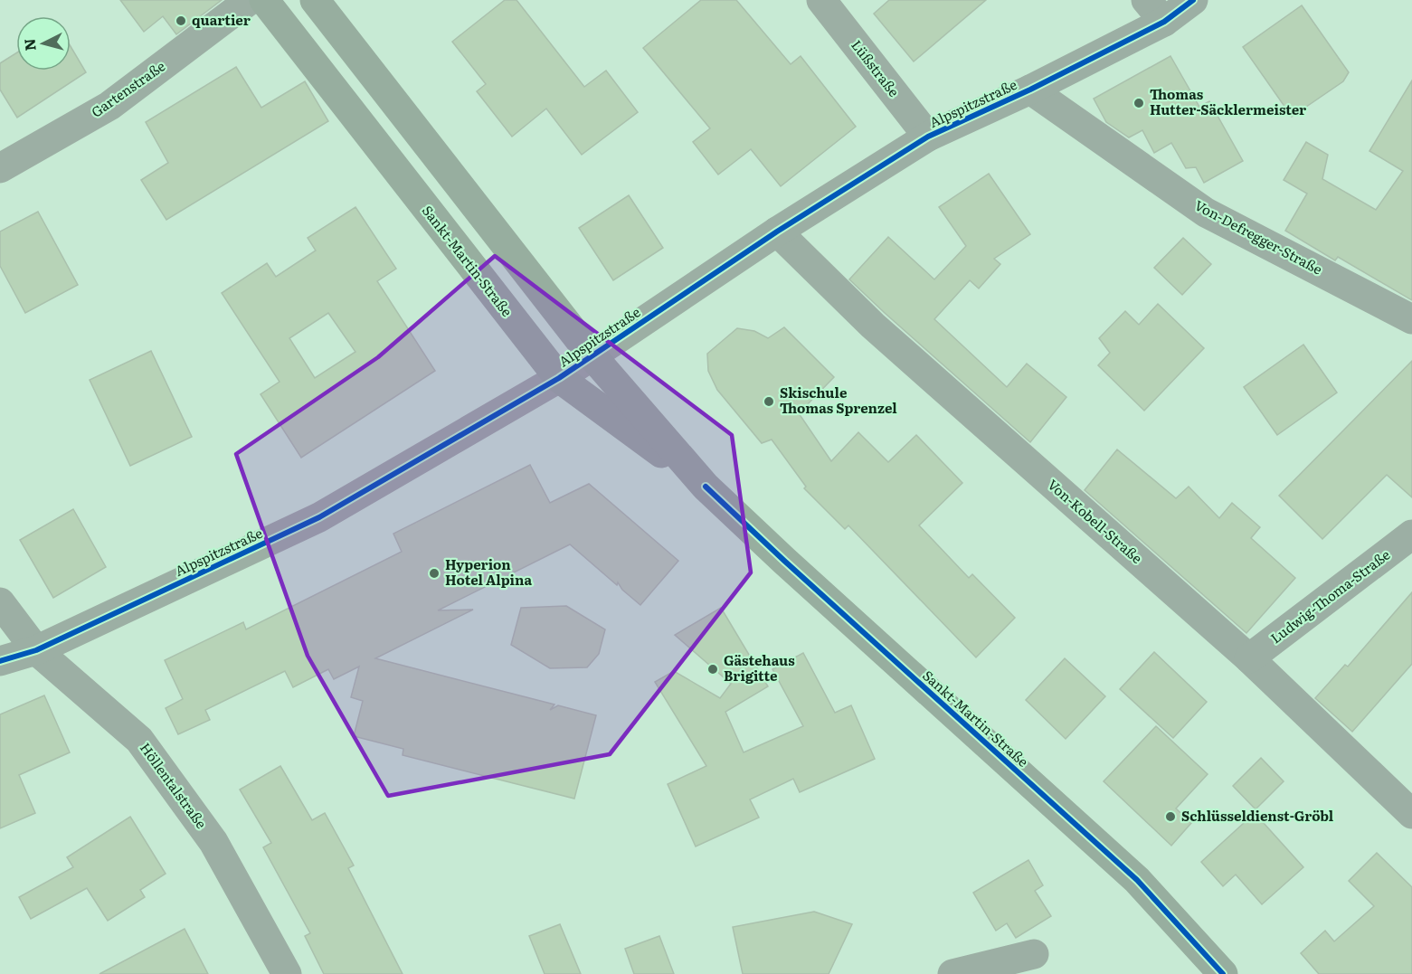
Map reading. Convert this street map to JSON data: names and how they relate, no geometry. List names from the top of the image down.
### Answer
{
  "streets": {
    "main road": ["Sankt-Martin-Straße"],
    "street": [
      "Lüßstraße",
      "Gartenstraße",
      "Alpspitzstraße",
      "Von-Defregger-Straße",
      "Von-Kobell-Straße",
      "Ludwig-Thoma-Straße",
      "Höllentalstraße"
    ]
  },
  "crossings": [
    ["Lüßstraße", "Alpspitzstraße"],
    ["Alpspitzstraße", "Von-Defregger-Straße"],
    ["Alpspitzstraße", "Sankt-Martin-Straße"],
    ["Alpspitzstraße", "Von-Kobell-Straße"],
    ["Alpspitzstraße", "Höllentalstraße"],
    ["Von-Kobell-Straße", "Ludwig-Thoma-Straße"]
  ],
  "places": [
    "quartier",
    "Thomas Hutter-Säcklermeister",
    "Skischule Thomas Sprenzel",
    "Hyperion Hotel Alpina",
    "Gästehaus Brigitte",
    "Schlüsseldienst-Gröbl"
  ],
  "north": "left"
}
